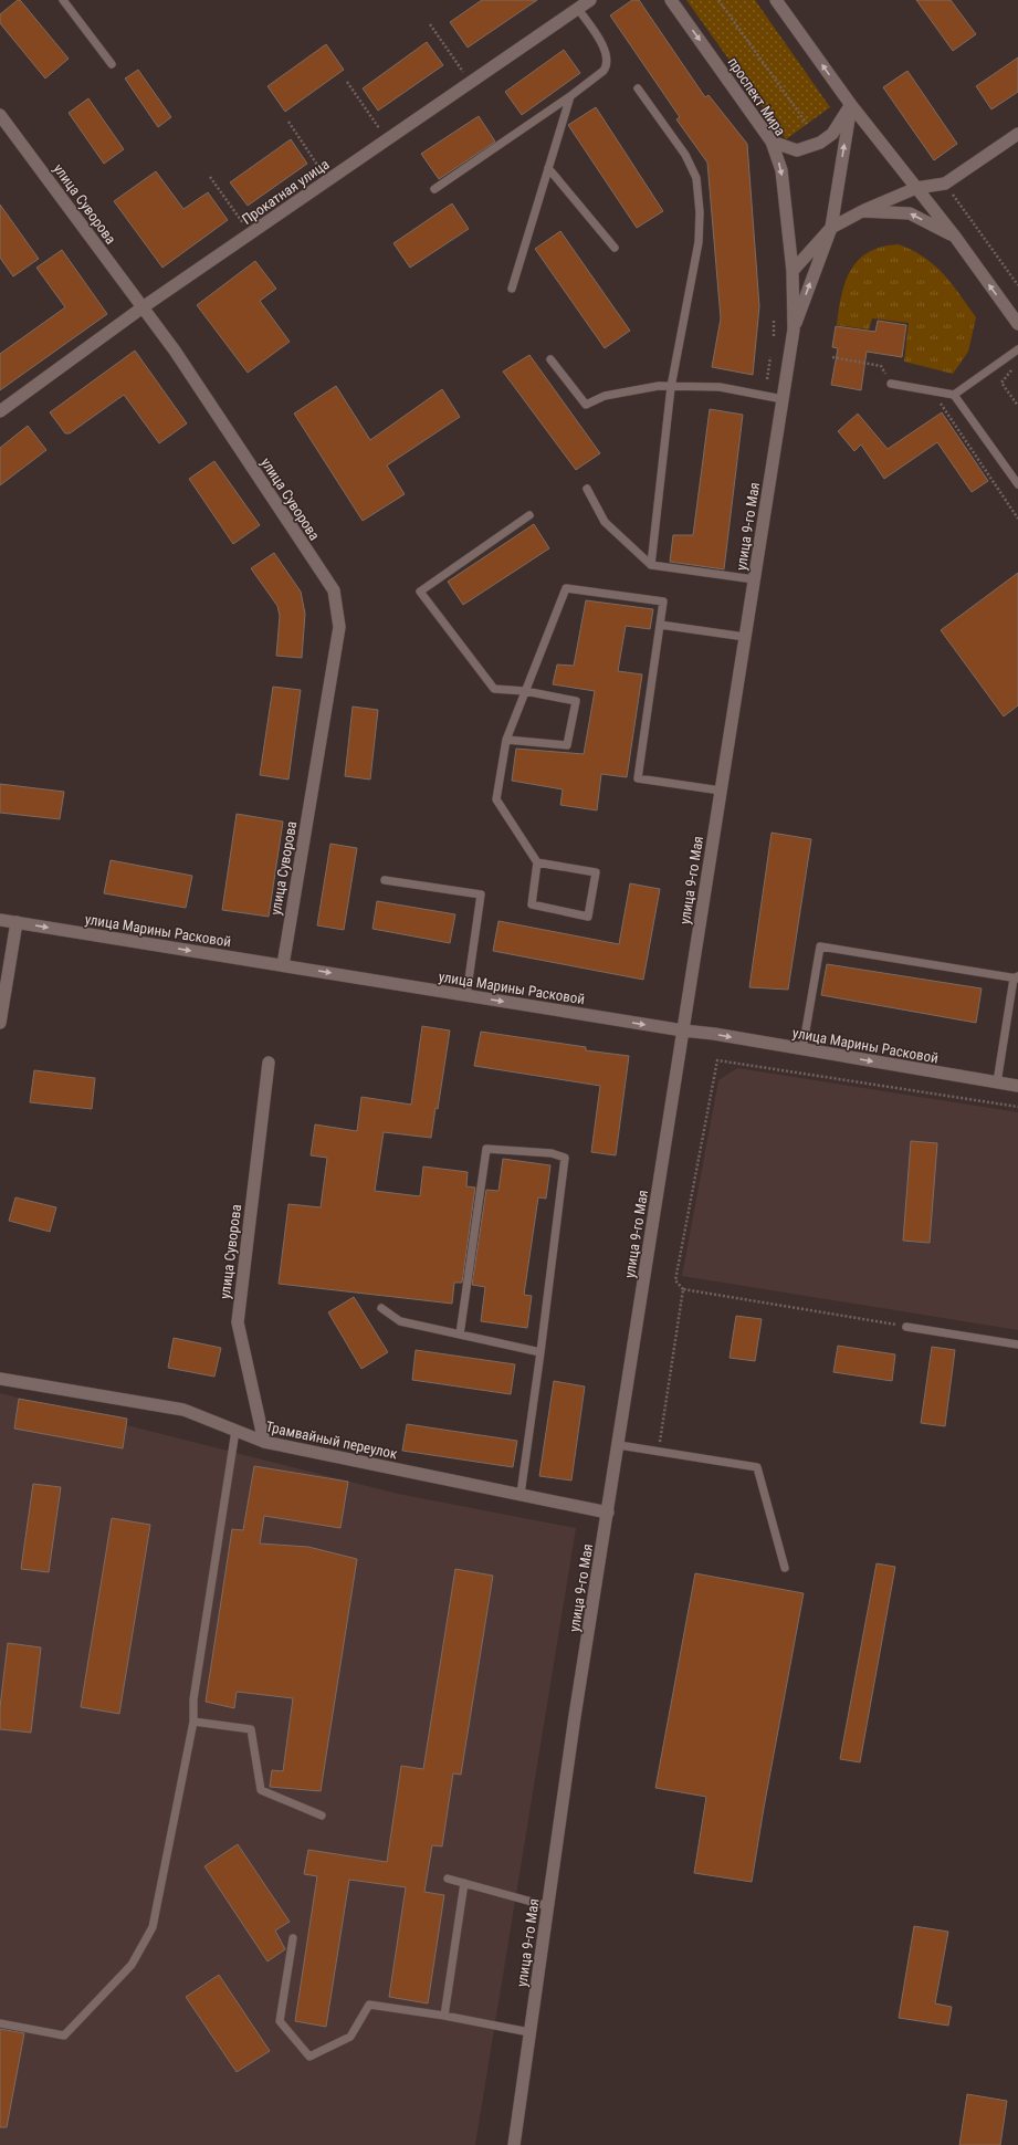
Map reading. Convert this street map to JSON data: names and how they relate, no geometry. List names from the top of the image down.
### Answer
{
  "streets": {
    "street": [
      "проспект Мира",
      "Прокатная улица",
      "улица Суворова",
      "улица 9-го Мая",
      "улица Марины Расковой",
      "Трамвайный переулок"
    ]
  },
  "crossings": [
    ["проспект Мира", "улица 9-го Мая"],
    ["Прокатная улица", "улица Суворова"],
    ["улица Суворова", "улица Марины Расковой"],
    ["улица Суворова", "Трамвайный переулок"],
    ["улица 9-го Мая", "улица Марины Расковой"],
    ["улица 9-го Мая", "Трамвайный переулок"]
  ],
  "one_way": ["улица Марины Расковой"]
}
